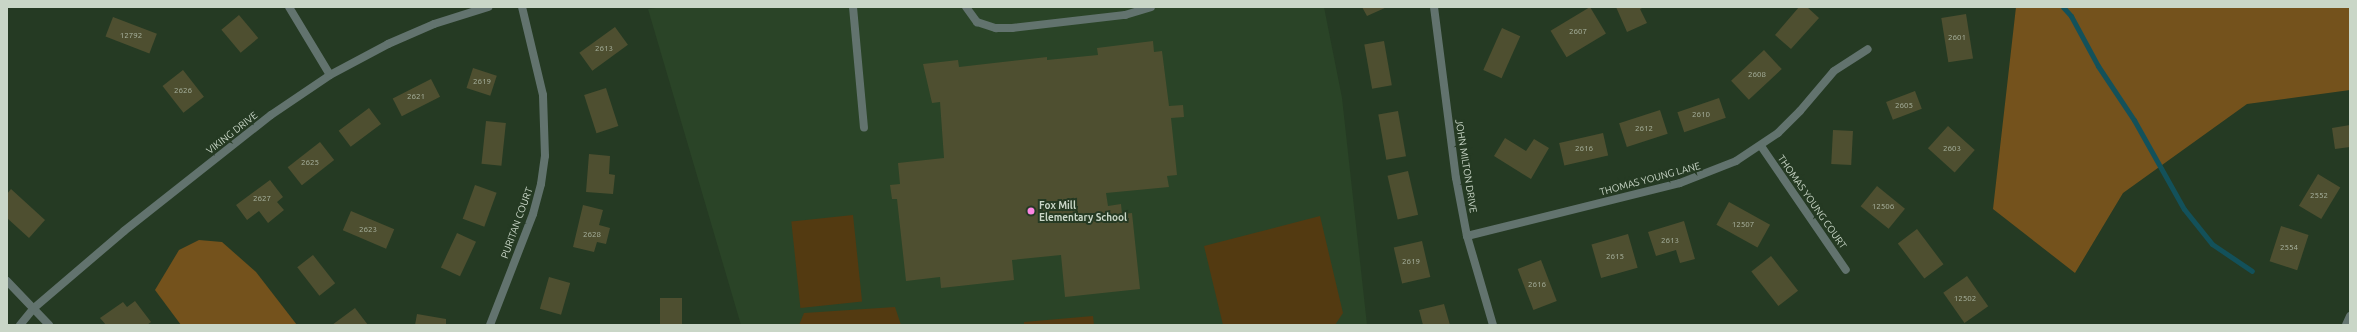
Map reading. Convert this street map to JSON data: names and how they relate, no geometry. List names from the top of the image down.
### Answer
{
  "streets": {
    "street": [
      "VIKING DRIVE",
      "JOHN MILTON DRIVE",
      "THOMAS YOUNG LANE",
      "THOMAS YOUNG COURT",
      "PURITAN COURT"
    ]
  },
  "crossings": [
    ["JOHN MILTON DRIVE", "THOMAS YOUNG LANE"],
    ["THOMAS YOUNG LANE", "THOMAS YOUNG COURT"]
  ],
  "places": ["Fox Mill Elementary School"],
  "house_numbers": [
    "2607",
    "12792",
    "2601",
    "2613",
    "2608",
    "2619",
    "2626",
    "2621",
    "2605",
    "2610",
    "2612",
    "2616",
    "2603",
    "2625",
    "2552",
    "2627",
    "12506",
    "12507",
    "2623",
    "2628",
    "2613",
    "2554",
    "2615",
    "2619",
    "2616",
    "12502"
  ]
}
